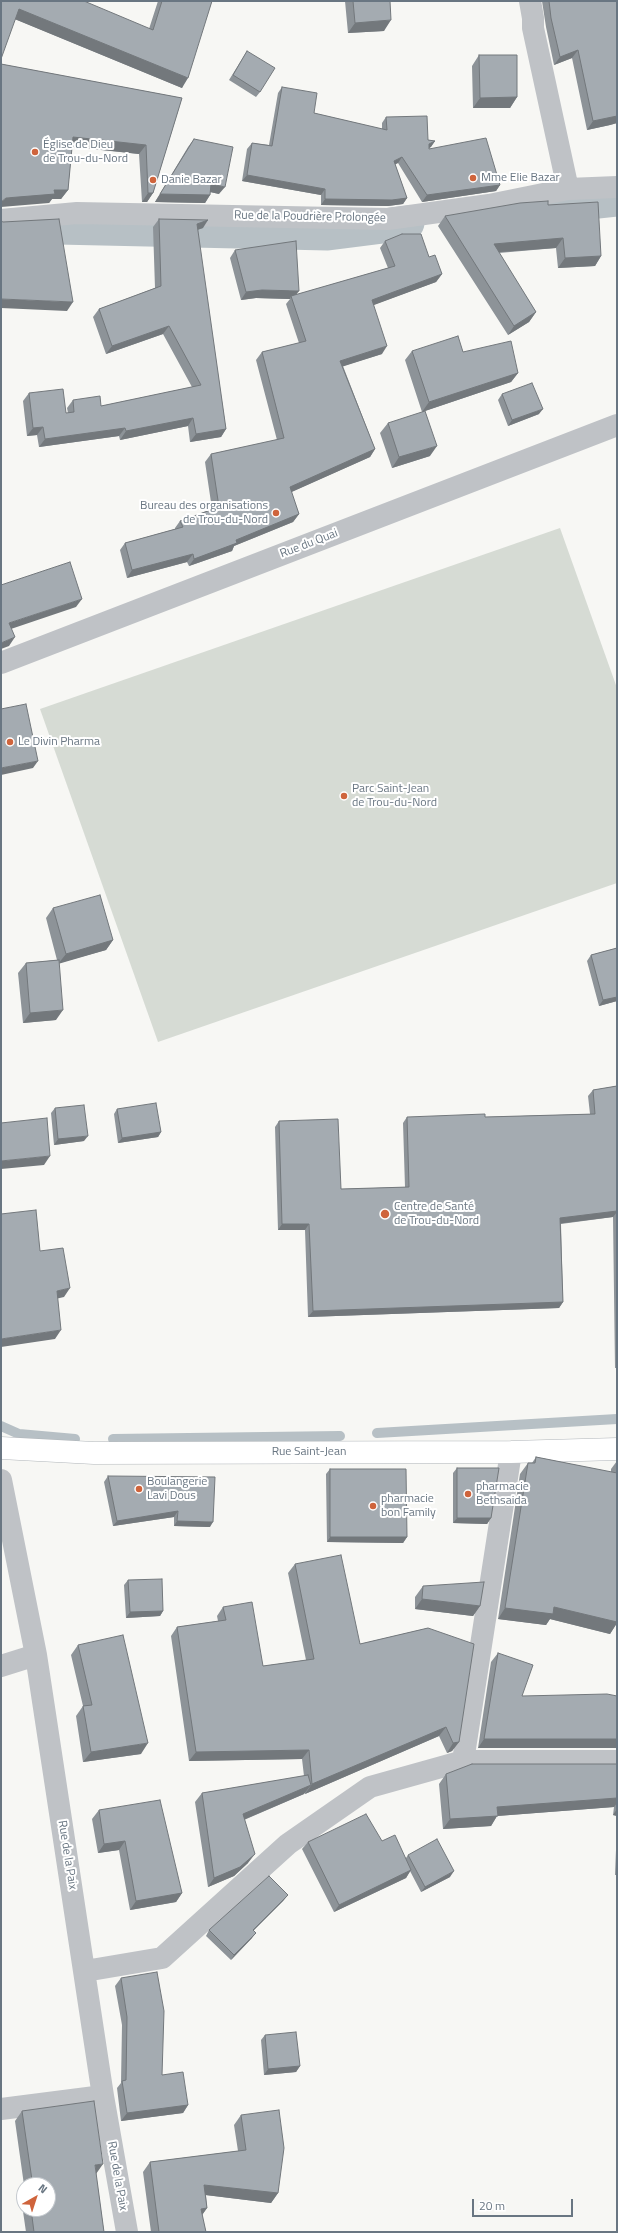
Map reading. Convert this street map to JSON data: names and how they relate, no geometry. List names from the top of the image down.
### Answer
{
  "streets": {
    "street": [
      "Rue de la Poudrière Prolongée",
      "Rue du Quai",
      "Rue Saint-Jean",
      "Rue de la Paix"
    ]
  },
  "places": [
    "Église de Dieu de Trou-du-Nord",
    "Mme Elie Bazar",
    "Danie Bazar",
    "Bureau des organisations de Trou-du-Nord",
    "Le Divin Pharma",
    "Parc Saint-Jean de Trou-du-Nord",
    "Centre de Santé de Trou-du-Nord",
    "Boulangerie Lavi Dous",
    "pharmacie Bethsaida",
    "pharmacie bon Family"
  ],
  "scale_bar": "20 m",
  "north": "top right"
}
